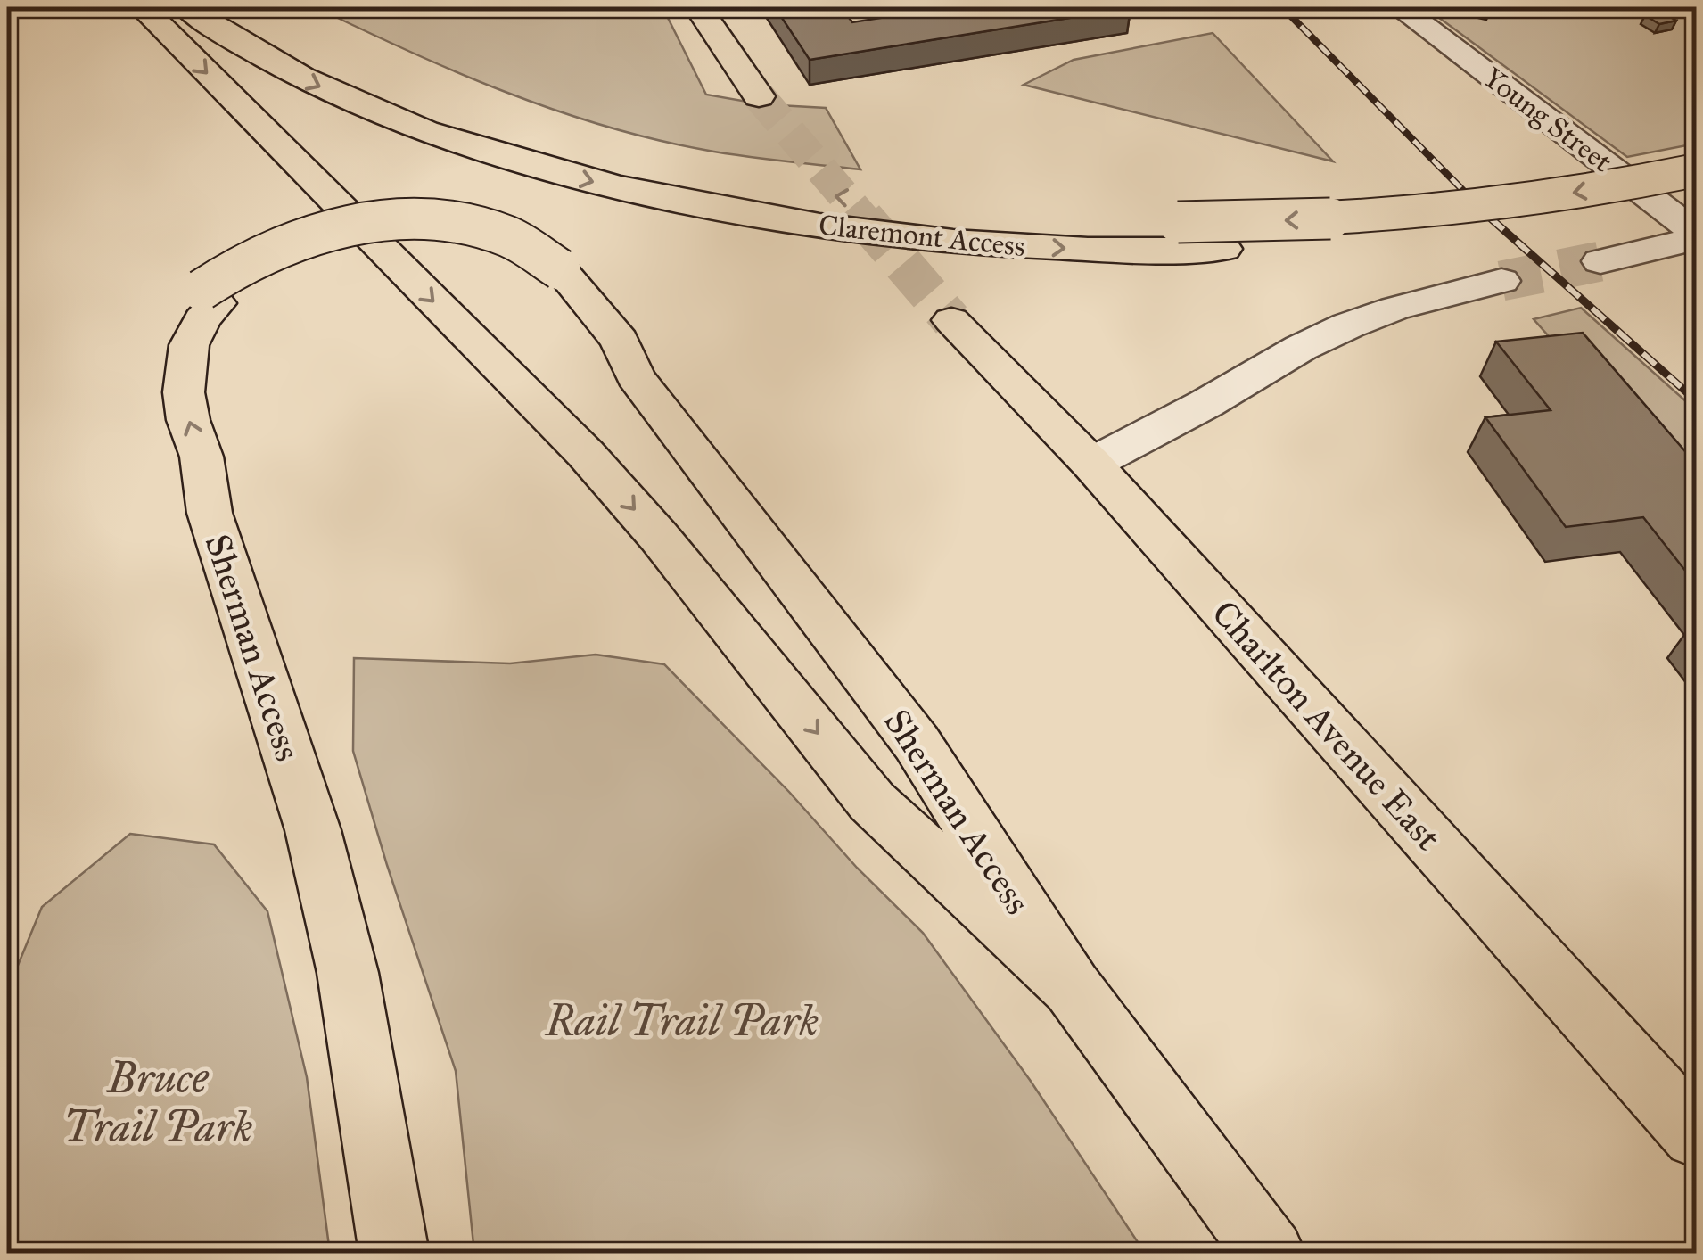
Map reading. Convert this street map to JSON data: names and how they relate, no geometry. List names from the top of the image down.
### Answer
{
  "streets": {
    "main road": ["Claremont Access", "Sherman Access", "Charlton Avenue East"],
    "street": ["Young Street"]
  },
  "parks": ["Rail Trail Park", "Bruce Trail Park"]
}
